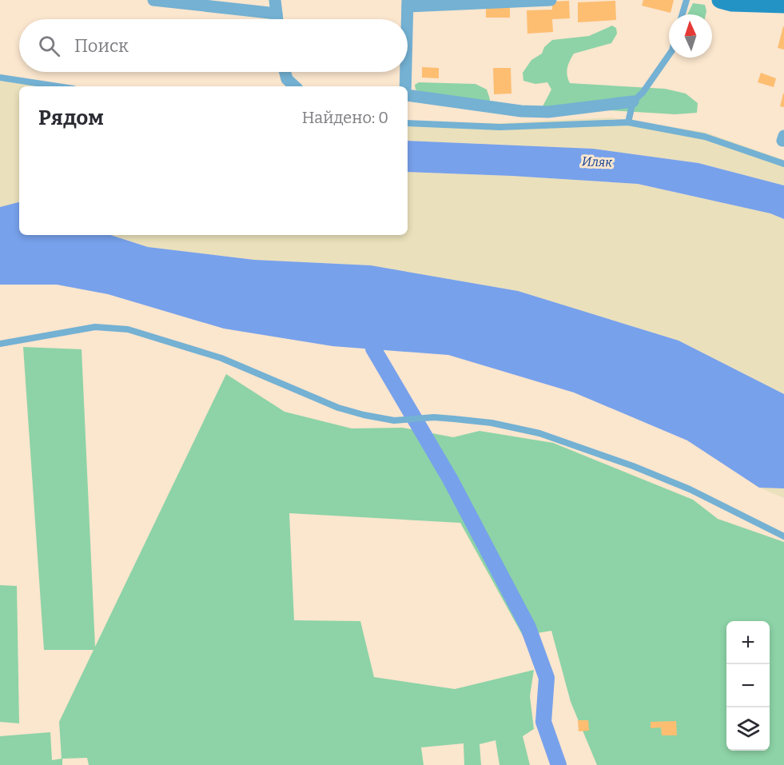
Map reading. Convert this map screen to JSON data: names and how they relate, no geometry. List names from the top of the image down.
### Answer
{
  "water": ["Иляк"],
  "north": "top",
  "page": {
    "search": "Поиск",
    "heading": ["Рядом", "Найдено: 0"],
    "map_buttons": ["+", "−"]
  }
}
